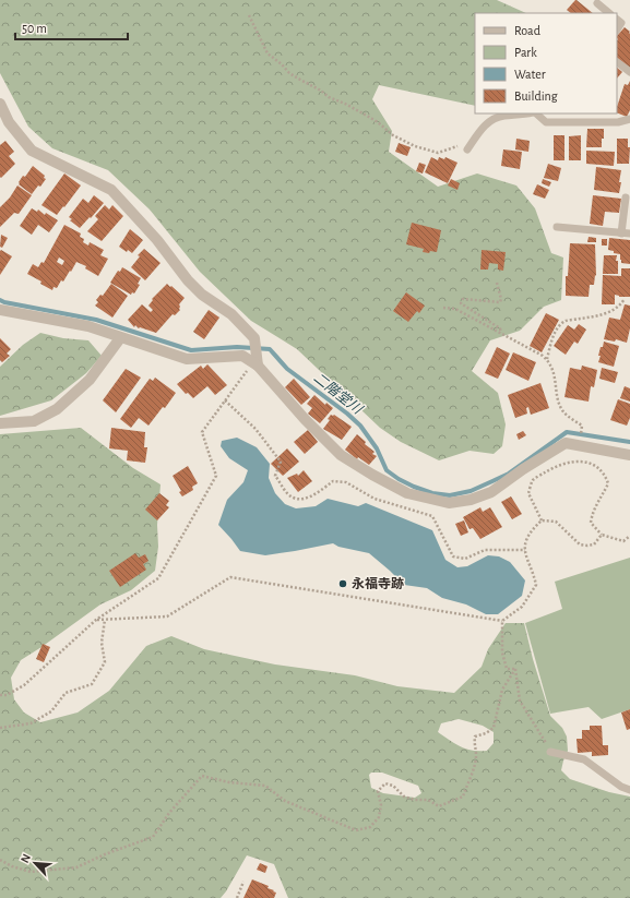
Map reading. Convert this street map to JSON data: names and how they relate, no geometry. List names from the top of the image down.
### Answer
{
  "water": ["二階堂川"],
  "places": ["永福寺跡"],
  "legend": [
    "Road",
    "Park",
    "Water",
    "Building"
  ],
  "scale_bar": "50 m",
  "north": "top left"
}
